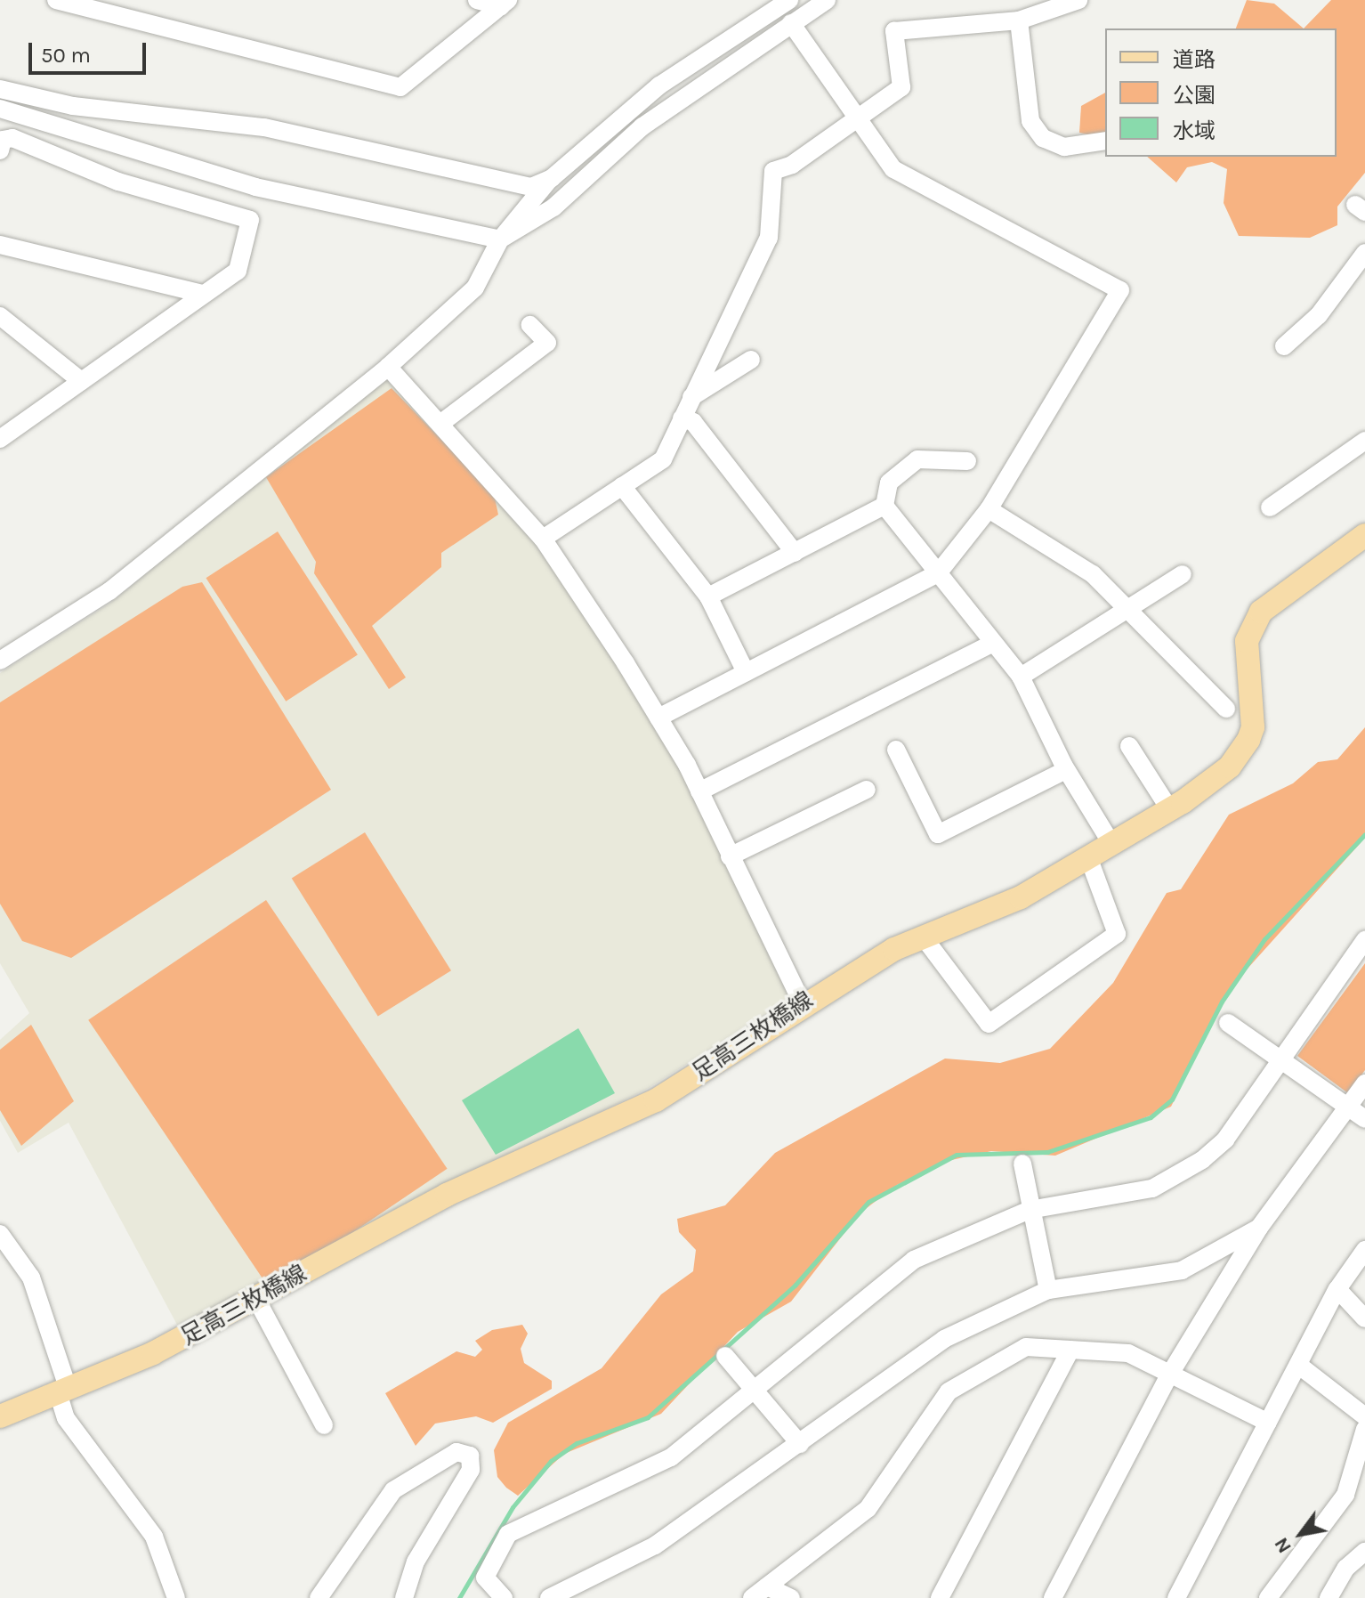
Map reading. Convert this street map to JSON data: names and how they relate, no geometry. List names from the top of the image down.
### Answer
{
  "streets": {
    "main road": ["足高三枚橋線"]
  },
  "legend": ["道路", "公園", "水域"],
  "scale_bar": "50 m",
  "north": "bottom left"
}
